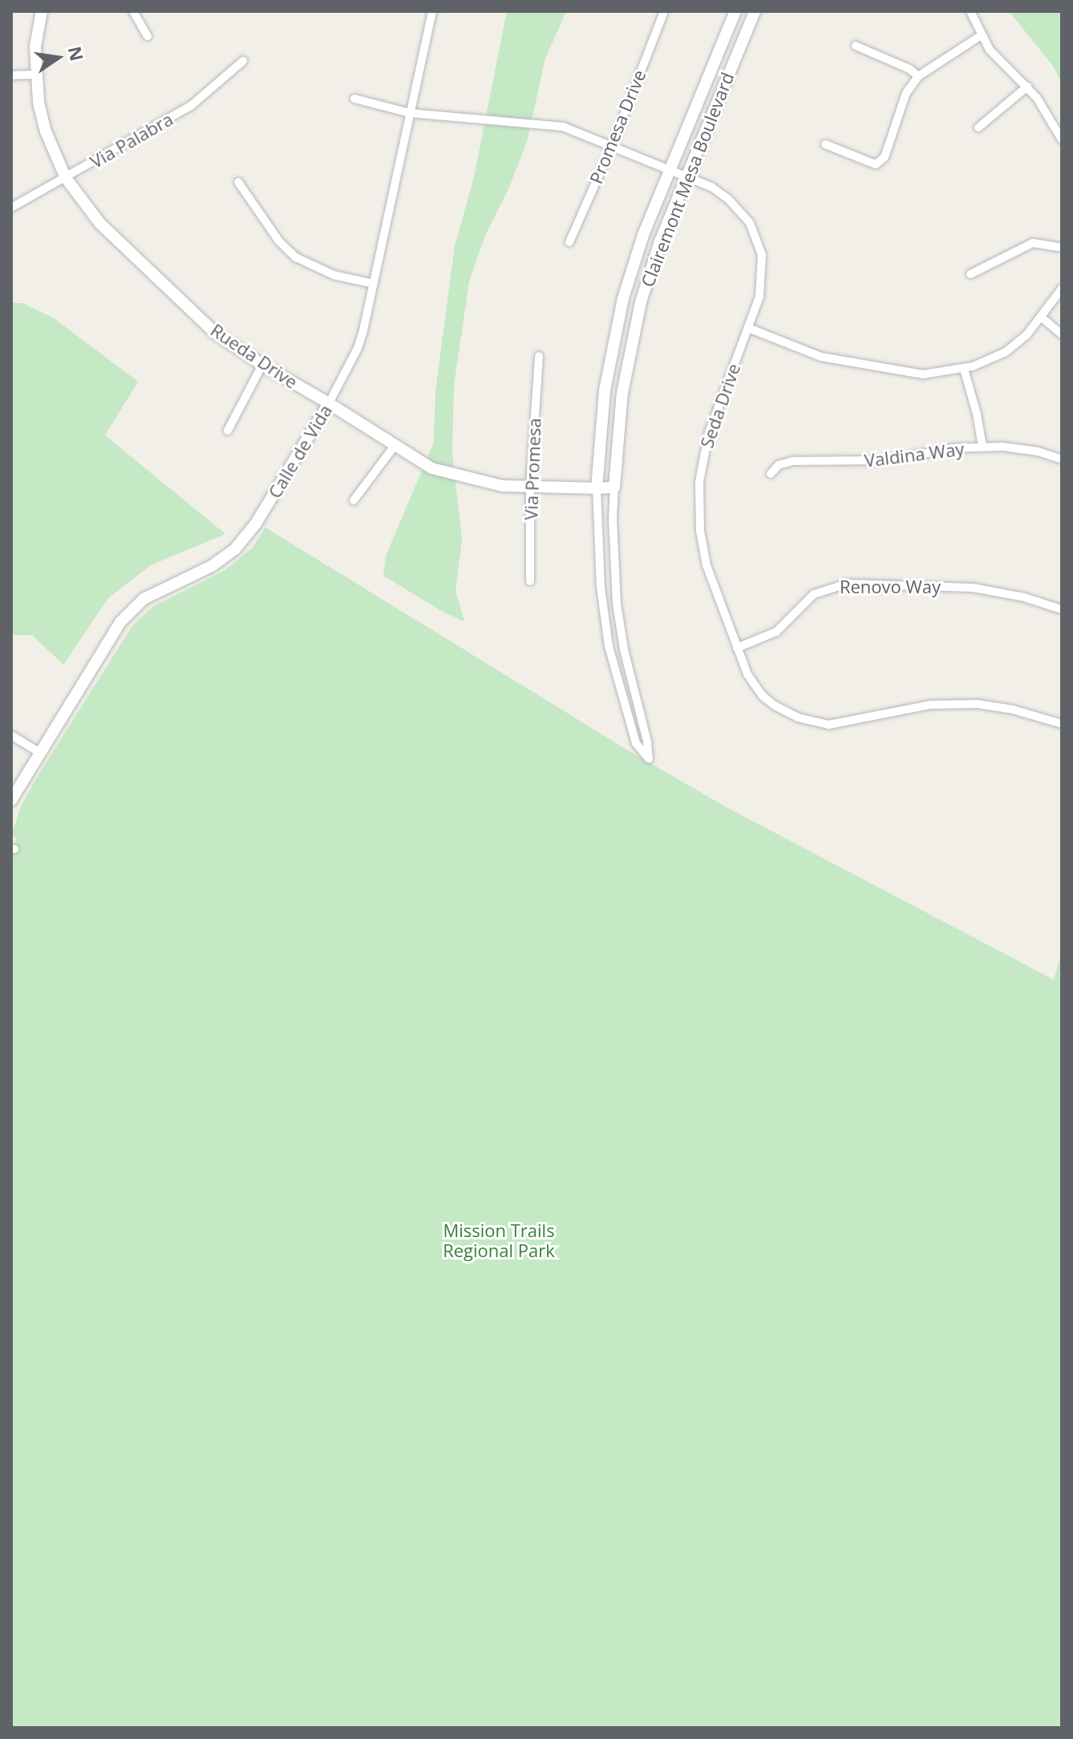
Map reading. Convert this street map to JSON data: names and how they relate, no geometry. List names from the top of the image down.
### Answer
{
  "streets": {
    "street": [
      "Promesa Drive",
      "Via Palabra",
      "Clairemont Mesa Boulevard",
      "Rueda Drive",
      "Seda Drive",
      "Calle de Vida",
      "Valdina Way",
      "Via Promesa",
      "Renovo Way"
    ]
  },
  "crossings": [
    ["Promesa Drive", "Seda Drive"],
    ["Via Palabra", "Rueda Drive"],
    ["Clairemont Mesa Boulevard", "Rueda Drive"],
    ["Clairemont Mesa Boulevard", "Seda Drive"],
    ["Rueda Drive", "Calle de Vida"],
    ["Rueda Drive", "Via Promesa"],
    ["Seda Drive", "Calle de Vida"],
    ["Seda Drive", "Renovo Way"]
  ],
  "parks": ["Mission Trails Regional Park"],
  "north": "right"
}
